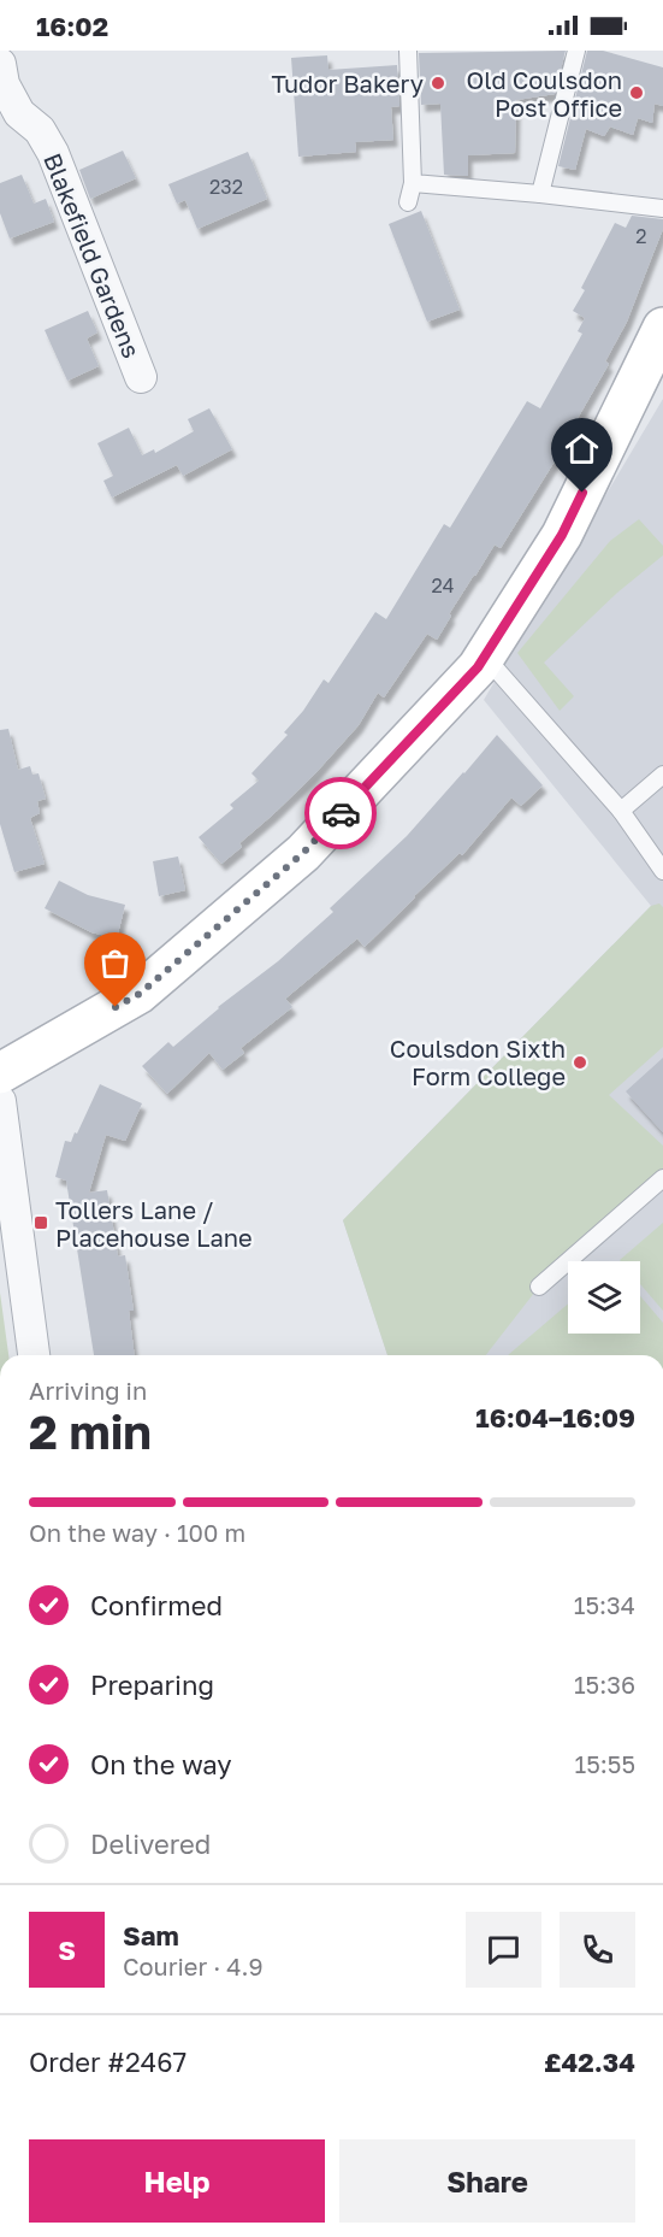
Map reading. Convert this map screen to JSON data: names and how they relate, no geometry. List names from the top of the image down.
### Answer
{
  "streets": {
    "street": ["Blakefield Gardens"]
  },
  "places": {
    "other": ["Tudor Bakery", "Old Coulsdon Post Office", "Coulsdon Sixth Form College"],
    "transit": ["Tollers Lane / Placehouse Lane"]
  },
  "house_numbers": ["232", "2", "24"],
  "page": {
    "status": "16:02",
    "heading": ["2 min", "Arriving in", "16:04–16:09"],
    "panel": [
      "Sam",
      "Courier · 4.9",
      "Order #2467",
      "£42.34"
    ],
    "bar": "On the way · 100 m",
    "list": [
      ["Confirmed", "15:34"],
      ["Preparing", "15:36"],
      ["On the way", "15:55"],
      "Delivered"
    ],
    "round": "S",
    "buttons": ["Help", "Share"]
  }
}
